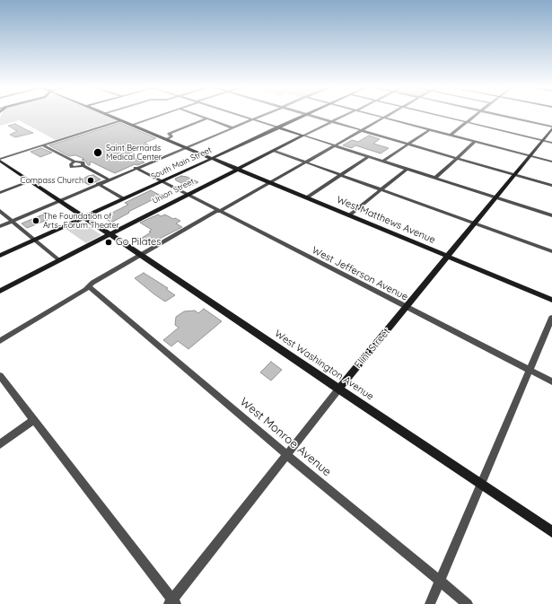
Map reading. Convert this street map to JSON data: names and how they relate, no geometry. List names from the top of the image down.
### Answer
{
  "streets": {
    "street": [
      "South Main Street",
      "Union Street",
      "West Matthews Avenue",
      "West Jefferson Avenue",
      "Flint Street",
      "West Washington Avenue",
      "West Monroe Avenue"
    ]
  },
  "crossings": [
    ["South Main Street", "West Matthews Avenue"],
    ["South Main Street", "West Jefferson Avenue"],
    ["South Main Street", "West Washington Avenue"],
    ["Union Street", "West Matthews Avenue"],
    ["Union Street", "West Jefferson Avenue"],
    ["Union Street", "West Washington Avenue"],
    ["West Matthews Avenue", "Flint Street"],
    ["West Jefferson Avenue", "Flint Street"],
    ["Flint Street", "West Washington Avenue"],
    ["Flint Street", "West Monroe Avenue"]
  ],
  "places": [
    "Saint Bernards Medical Center",
    "Compass Church",
    "The Foundation of Arts- Forum Theater",
    "Go Pilates"
  ]
}
